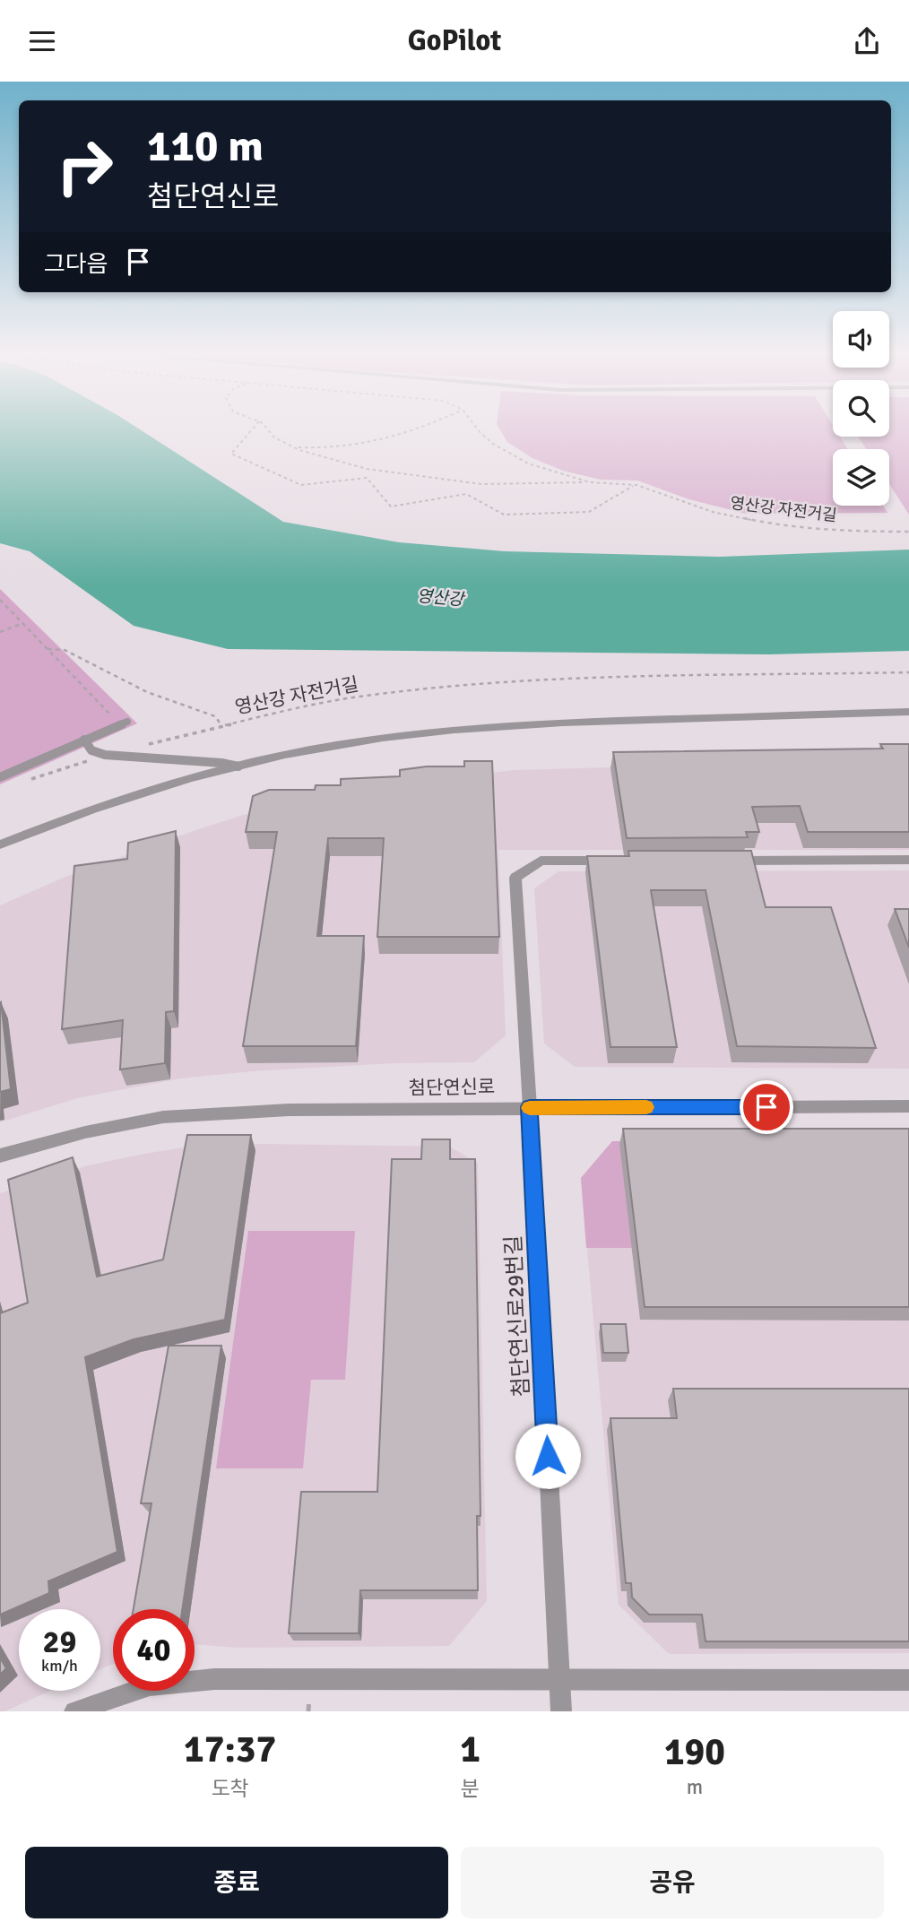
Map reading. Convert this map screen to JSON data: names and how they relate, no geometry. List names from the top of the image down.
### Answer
{
  "streets": {
    "street": ["첨단연신로", "첨단연신로29번길"],
    "path": ["영산강 자전거길"]
  },
  "crossings": [
    ["첨단연신로", "첨단연신로29번길"]
  ],
  "water": ["영산강"],
  "page": {
    "header": "GoPilot",
    "turn": ["110 m", "첨단연신로"],
    "then": "그다음",
    "speed": "29 km/h",
    "limit": "40",
    "eta": [
      "17:37",
      "도착",
      "1",
      "분",
      "190",
      "m"
    ],
    "buttons": ["종료", "공유"]
  }
}
